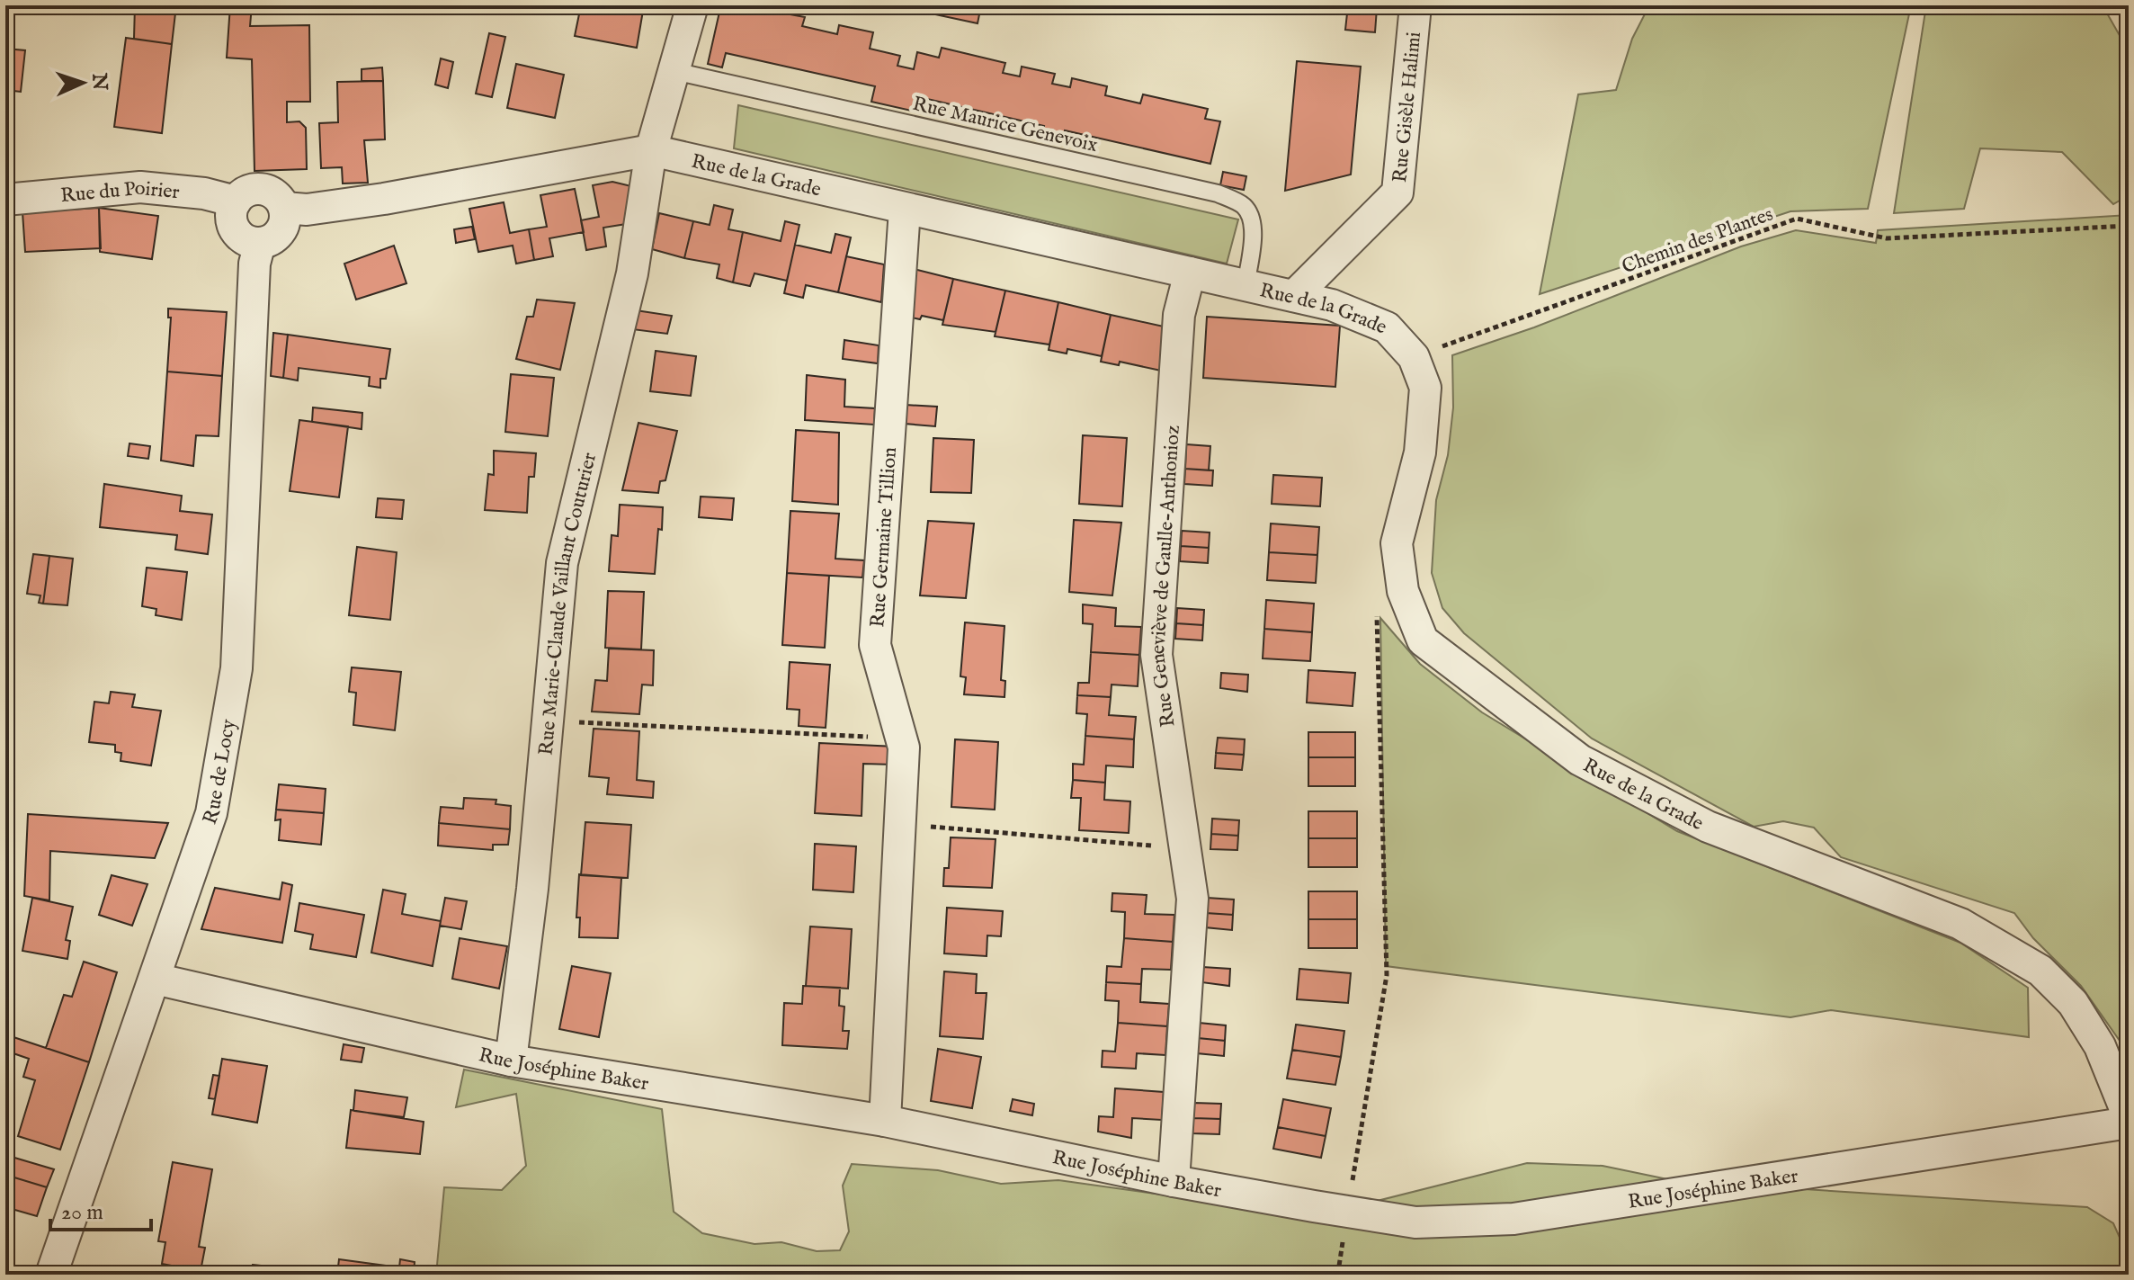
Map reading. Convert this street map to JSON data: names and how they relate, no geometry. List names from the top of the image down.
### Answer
{
  "streets": {
    "street": [
      "Rue Gisèle Halimi",
      "Rue de la Grade",
      "Rue du Poirier",
      "Rue Germaine Tillion",
      "Rue Geneviève de Gaulle-Anthonioz",
      "Rue Marie-Claude Vaillant Couturier",
      "Rue de Locy",
      "Rue Joséphine Baker"
    ],
    "lane": ["Rue Maurice Genevoix"],
    "path": ["Chemin des Plantes"]
  },
  "crossings": [
    ["Rue Gisèle Halimi", "Rue de la Grade"],
    ["Rue Maurice Genevoix", "Rue de la Grade"],
    ["Rue Maurice Genevoix", "Rue Marie-Claude Vaillant Couturier"],
    ["Rue de la Grade", "Rue du Poirier"],
    ["Rue de la Grade", "Chemin des Plantes"],
    ["Rue de la Grade", "Rue Germaine Tillion"],
    ["Rue de la Grade", "Rue Geneviève de Gaulle-Anthonioz"],
    ["Rue de la Grade", "Rue Marie-Claude Vaillant Couturier"],
    ["Rue de la Grade", "Rue de Locy"],
    ["Rue de la Grade", "Rue Joséphine Baker"],
    ["Rue du Poirier", "Rue de Locy"],
    ["Rue Germaine Tillion", "Rue Joséphine Baker"],
    ["Rue Geneviève de Gaulle-Anthonioz", "Rue Joséphine Baker"],
    ["Rue Marie-Claude Vaillant Couturier", "Rue Joséphine Baker"],
    ["Rue de Locy", "Rue Joséphine Baker"]
  ],
  "scale_bar": "20 m",
  "north": "right"
}
